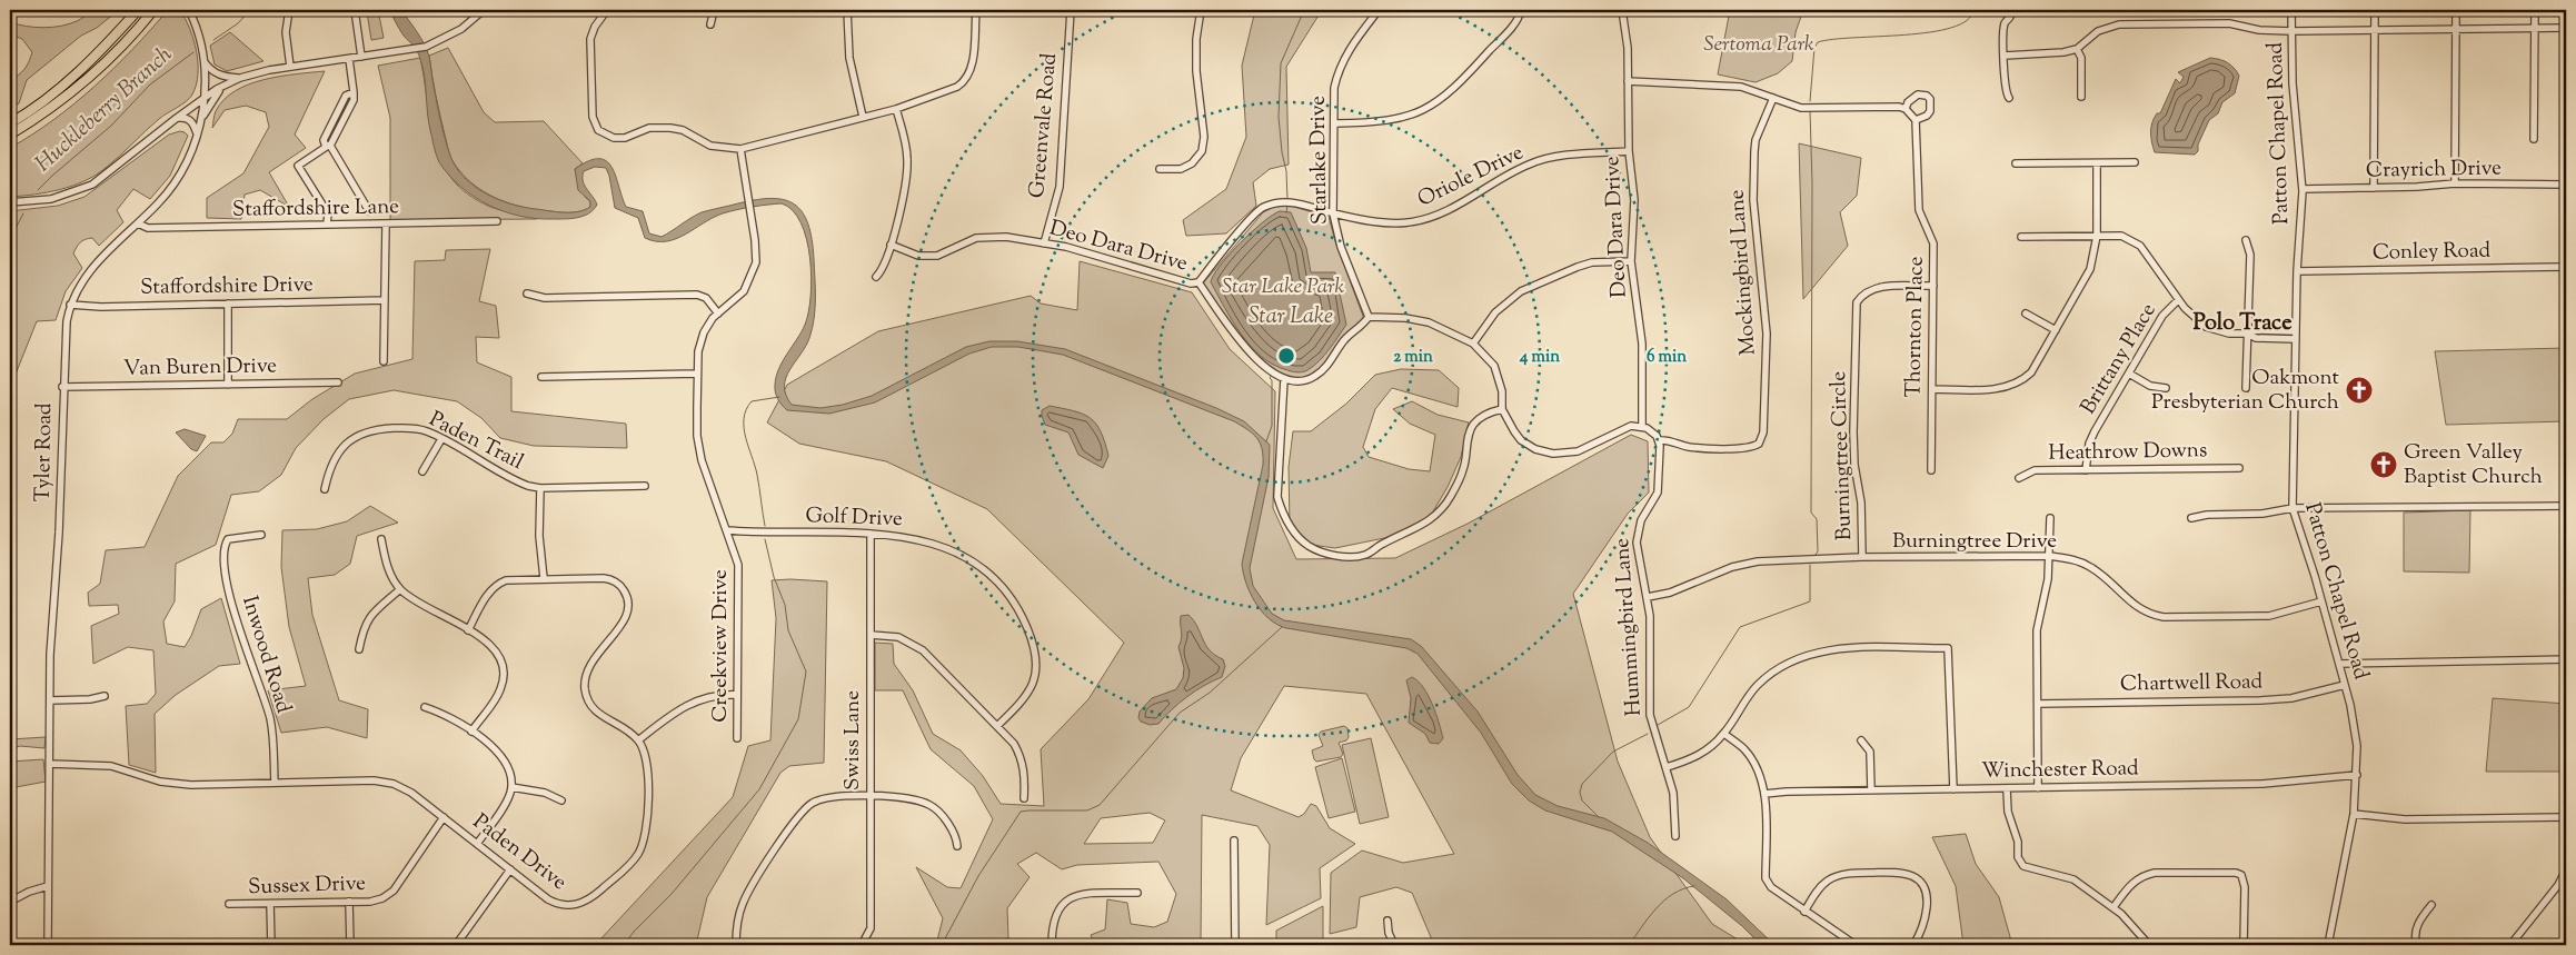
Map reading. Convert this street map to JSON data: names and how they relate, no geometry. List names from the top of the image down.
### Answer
{
  "streets": {
    "street": [
      "Greenvale Road",
      "Patton Chapel Road",
      "Starlake Drive",
      "Crayrich Drive",
      "Oriole Drive",
      "Staffordshire Lane",
      "Deo Dara Drive",
      "Conley Road",
      "Mockingbird Lane",
      "Staffordshire Drive",
      "Thornton Place",
      "Brittany Place",
      "Van Buren Drive",
      "Paden Trail",
      "Tyler Road",
      "Heathrow Downs",
      "Burningtree Circle",
      "Golf Drive",
      "Burningtree Drive",
      "Hummingbird Lane",
      "Creekview Drive",
      "Inwood Road",
      "Chartwell Road",
      "Swiss Lane",
      "Winchester Road",
      "Paden Drive",
      "Sussex Drive"
    ]
  },
  "crossings": [
    ["Greenvale Road", "Deo Dara Drive"],
    ["Patton Chapel Road", "Crayrich Drive"],
    ["Patton Chapel Road", "Conley Road"],
    ["Patton Chapel Road", "Burningtree Drive"],
    ["Patton Chapel Road", "Chartwell Road"],
    ["Patton Chapel Road", "Winchester Road"],
    ["Starlake Drive", "Oriole Drive"],
    ["Starlake Drive", "Deo Dara Drive"],
    ["Oriole Drive", "Deo Dara Drive"],
    ["Staffordshire Lane", "Tyler Road"],
    ["Mockingbird Lane", "Hummingbird Lane"],
    ["Staffordshire Drive", "Tyler Road"],
    ["Thornton Place", "Burningtree Circle"],
    ["Brittany Place", "Heathrow Downs"],
    ["Van Buren Drive", "Tyler Road"],
    ["Tyler Road", "Paden Drive"],
    ["Burningtree Circle", "Burningtree Drive"],
    ["Golf Drive", "Creekview Drive"],
    ["Golf Drive", "Swiss Lane"],
    ["Burningtree Drive", "Hummingbird Lane"],
    ["Inwood Road", "Paden Drive"],
    ["Paden Drive", "Sussex Drive"]
  ],
  "districts": ["Polo Trace"],
  "water": ["Huckleberry Branch", "Star Lake"],
  "parks": ["Sertoma Park", "Star Lake Park"],
  "places": {
    "church": ["Oakmont Presbyterian Church", "Green Valley Baptist Church"]
  },
  "rings": ["2 min", "4 min", "6 min"]
}
